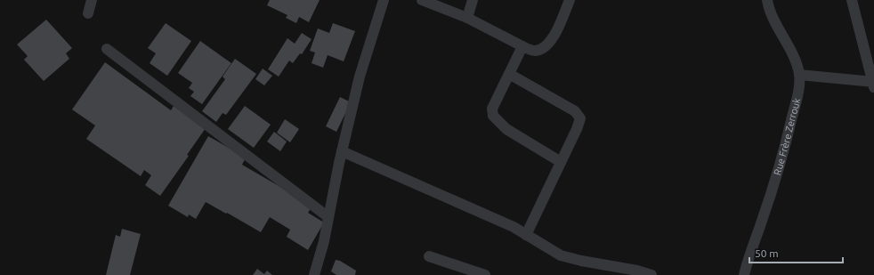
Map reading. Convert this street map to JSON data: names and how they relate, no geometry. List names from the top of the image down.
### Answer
{
  "streets": {
    "street": ["Rue Frère Zerrouk"]
  },
  "scale_bar": "50 m"
}
